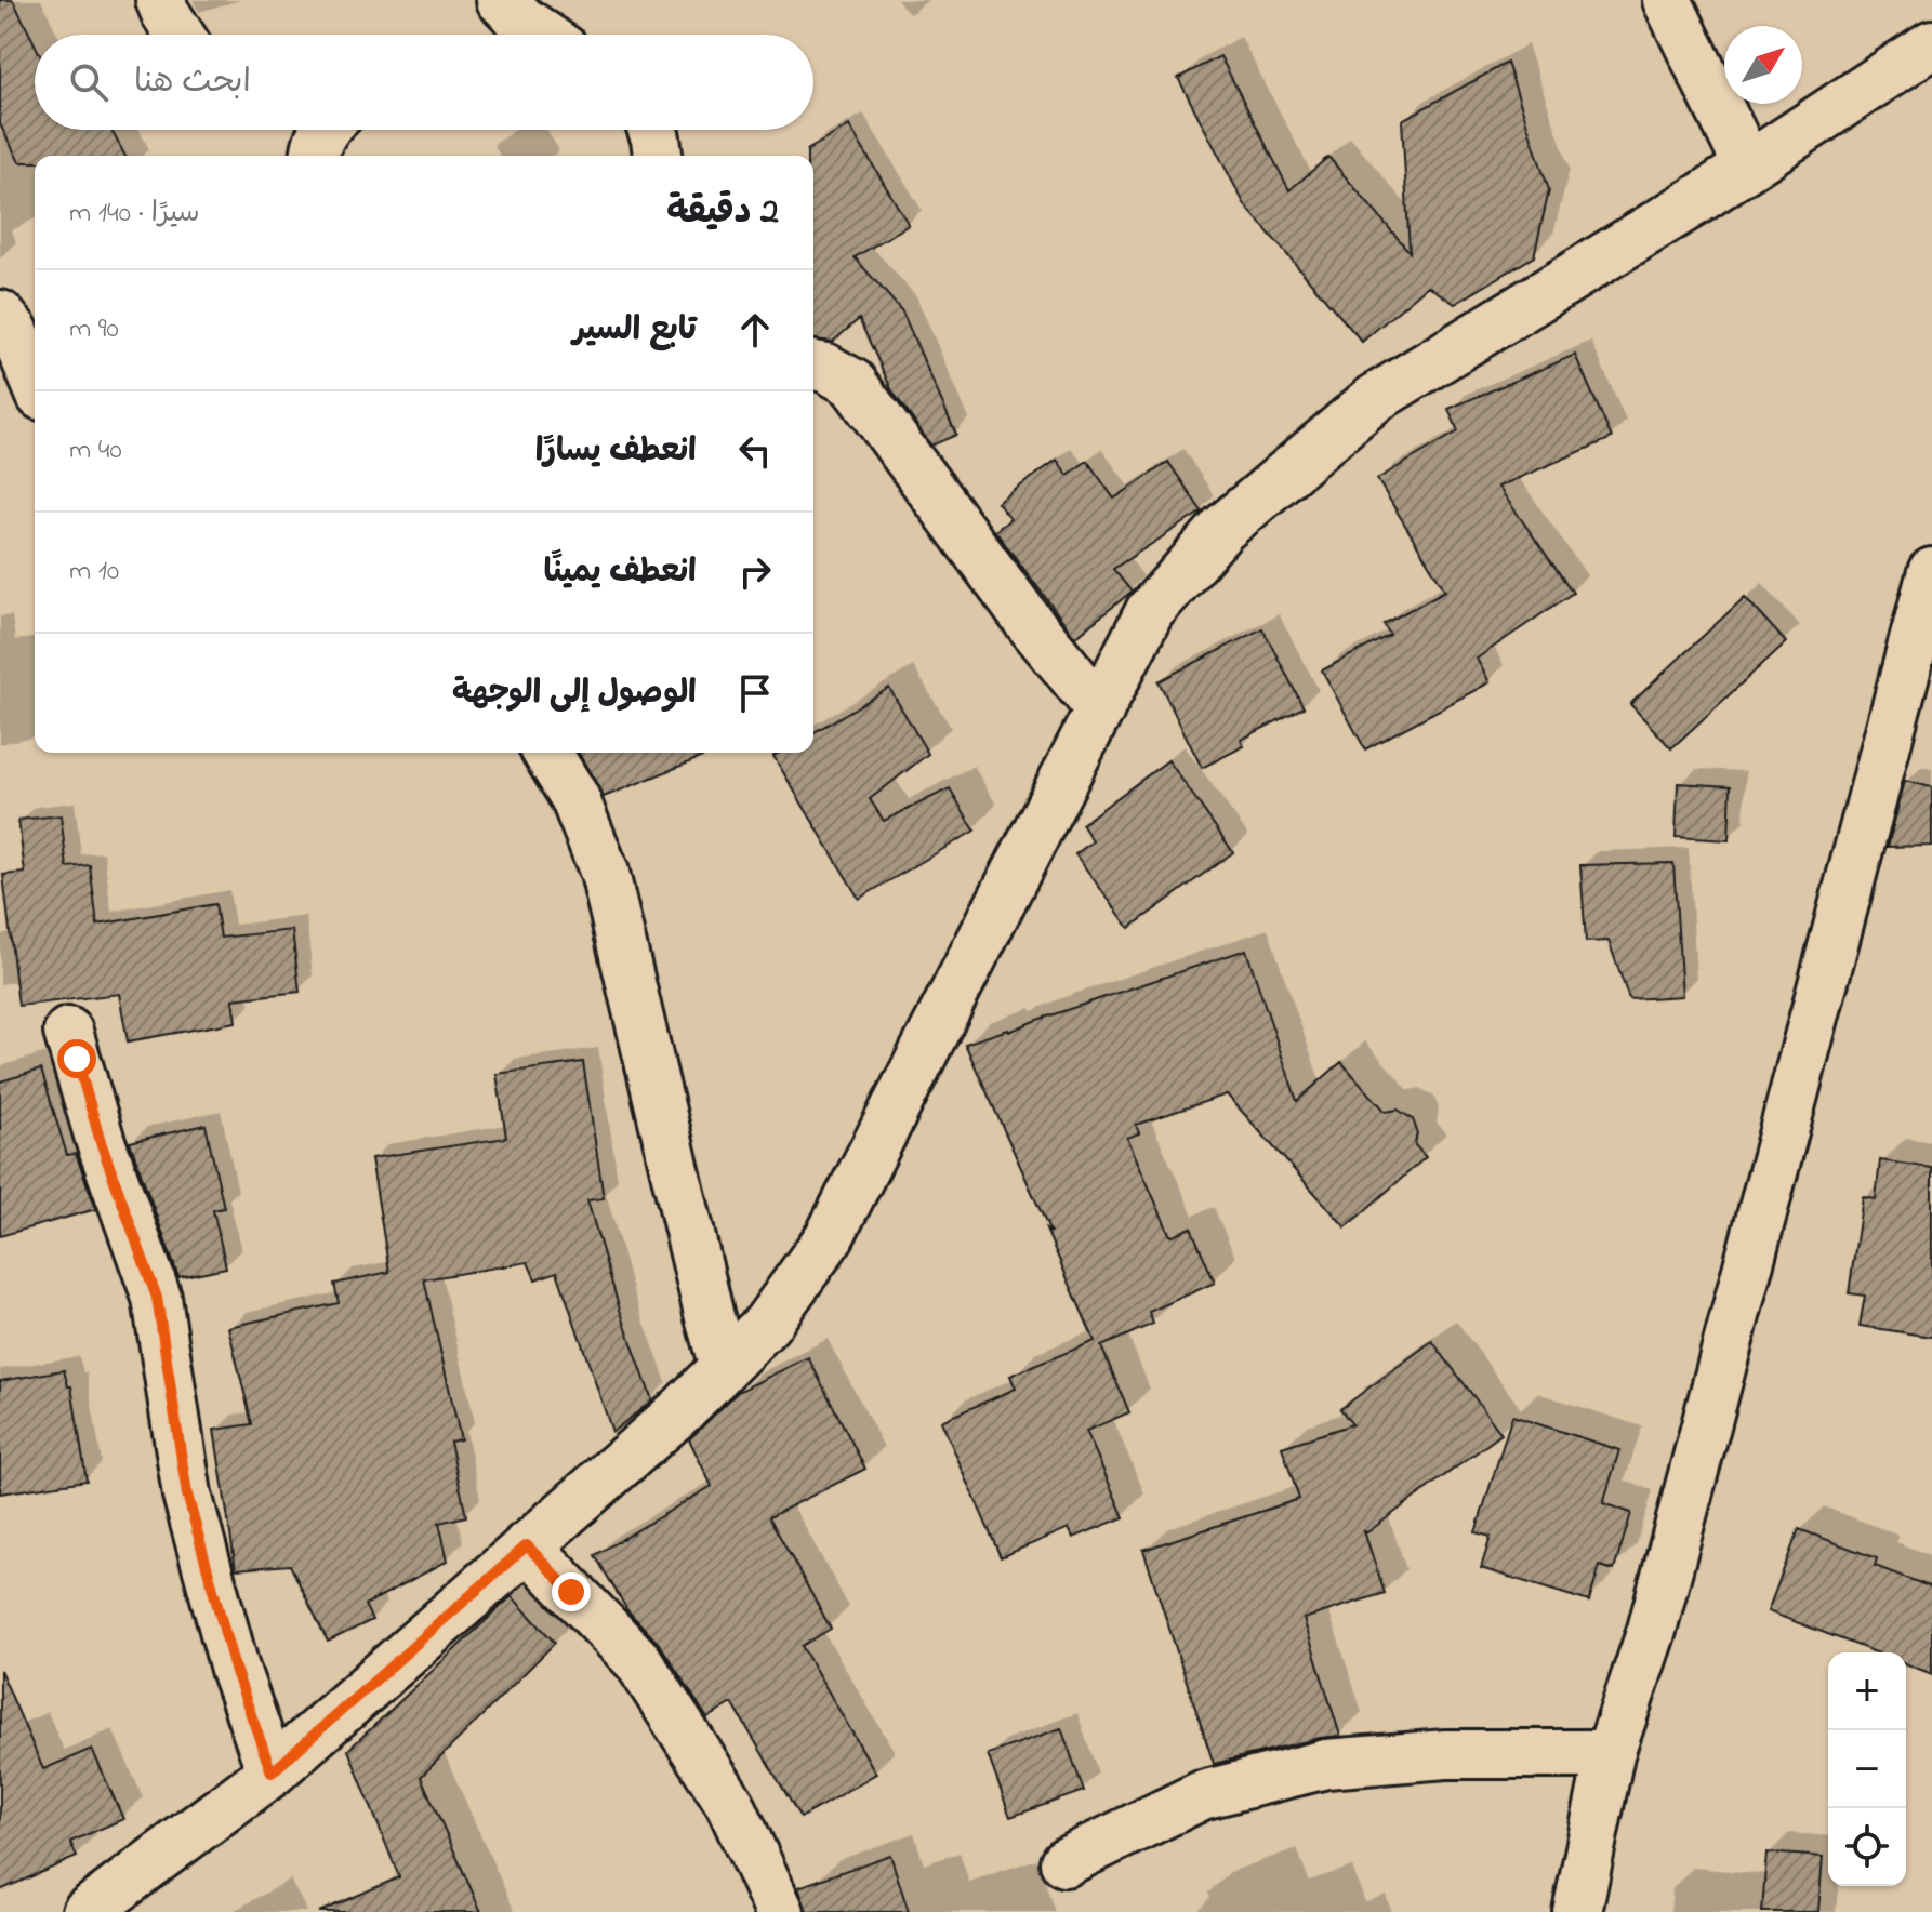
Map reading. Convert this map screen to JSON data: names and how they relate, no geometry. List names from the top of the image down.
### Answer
{
  "north": "top right",
  "page": {
    "search": "ابحث هنا",
    "heading": ["2 دقيقة", "سيرًا · 140 m"],
    "list": [
      ["تابع السير", "90 m"],
      ["انعطف يسارًا", "40 m"],
      ["انعطف يمينًا", "10 m"],
      "الوصول إلى الوجهة"
    ],
    "map_buttons": ["+", "−"]
  }
}
